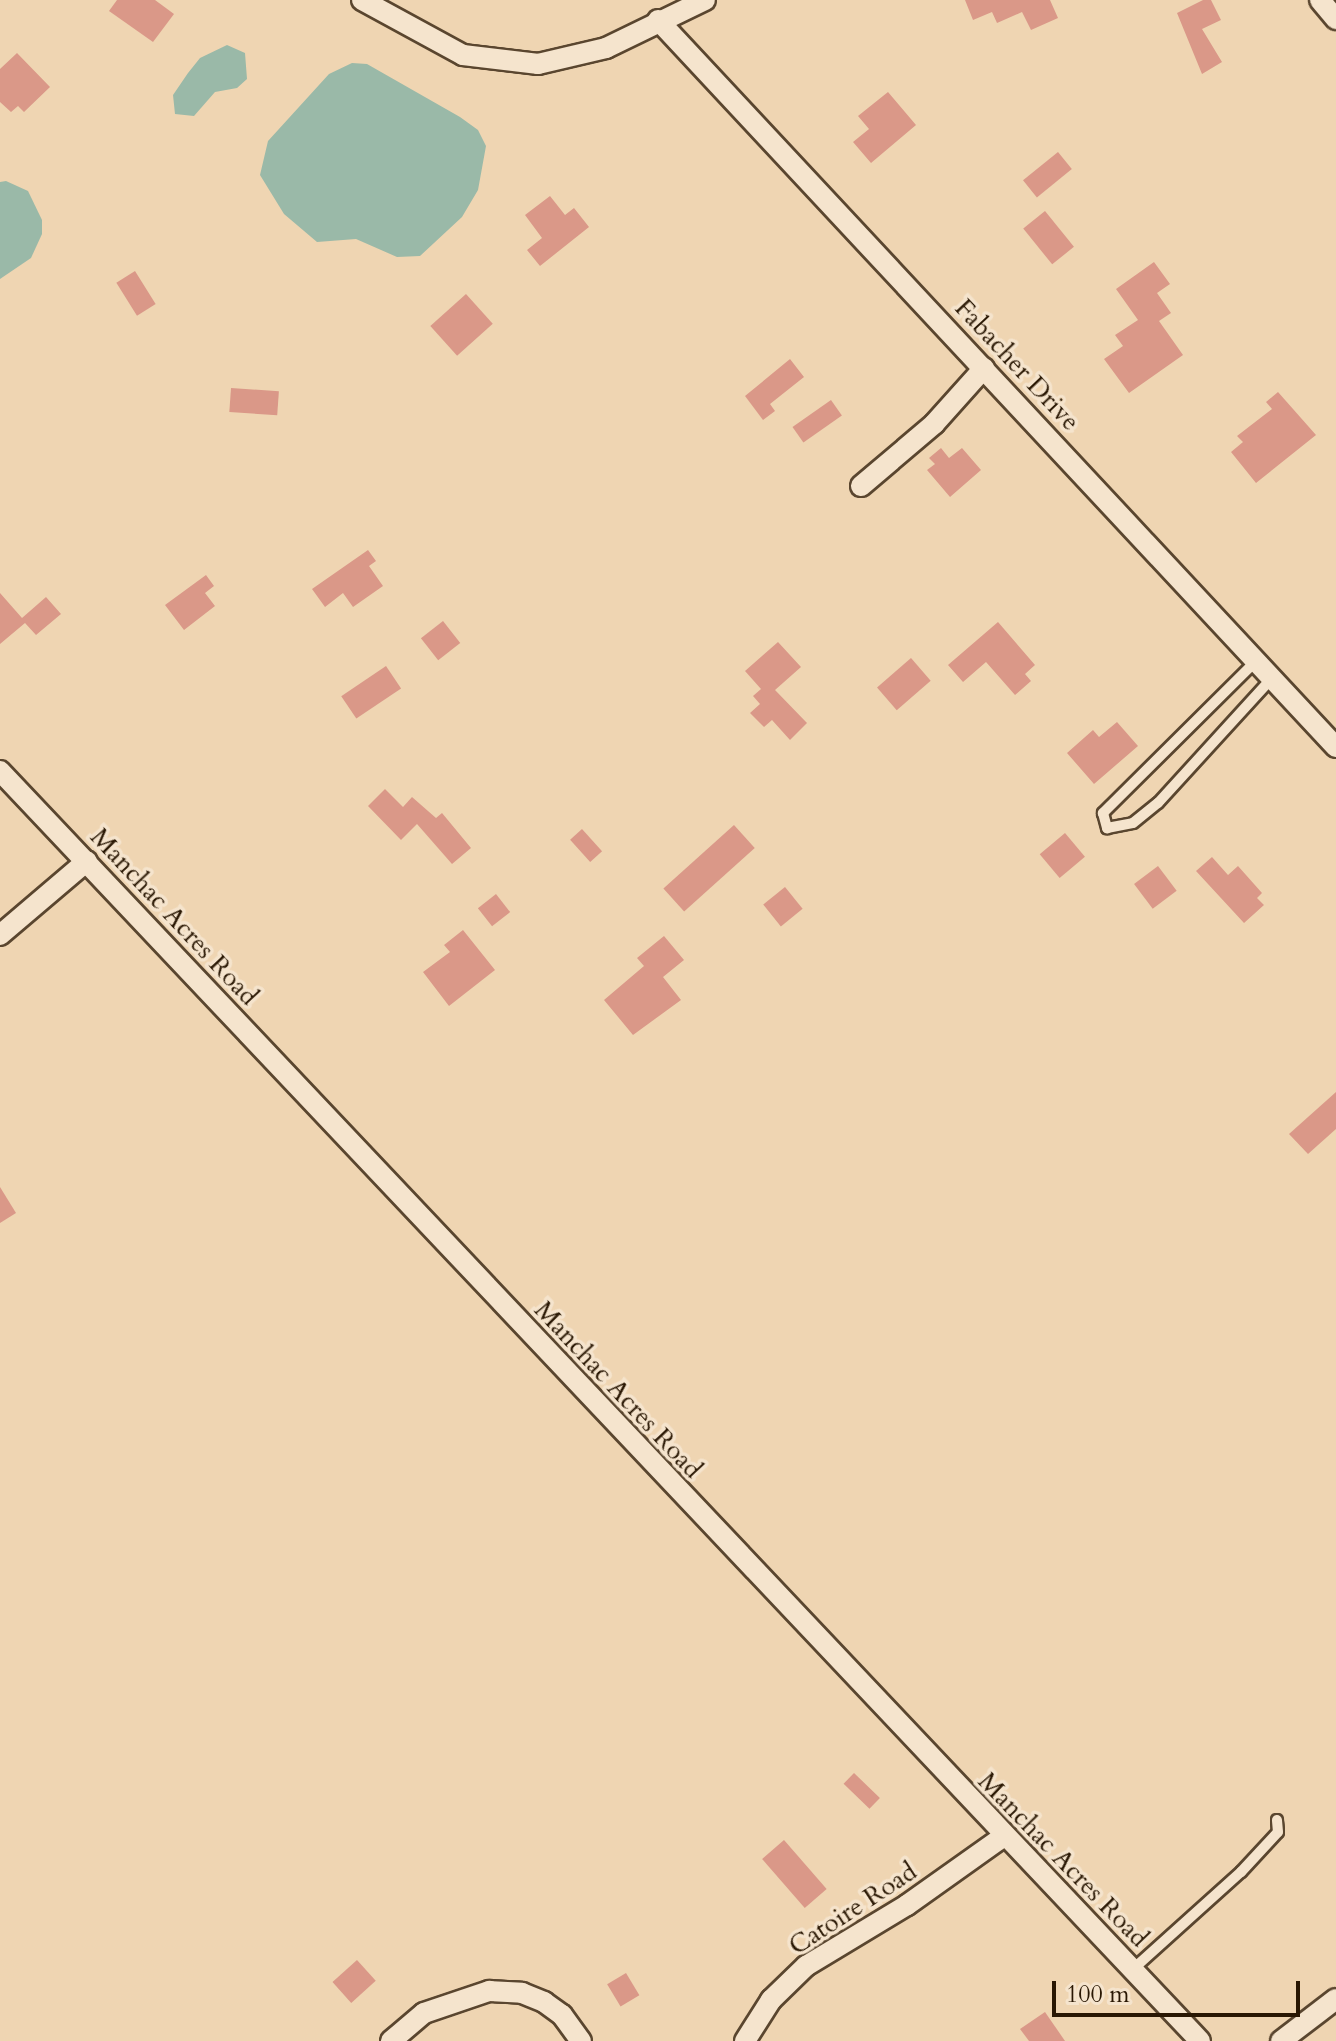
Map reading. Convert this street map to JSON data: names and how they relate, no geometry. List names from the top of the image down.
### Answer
{
  "streets": {
    "street": ["Fabacher Drive", "Manchac Acres Road", "Catoire Road"]
  },
  "crossings": [
    ["Manchac Acres Road", "Catoire Road"]
  ],
  "scale_bar": "100 m"
}
